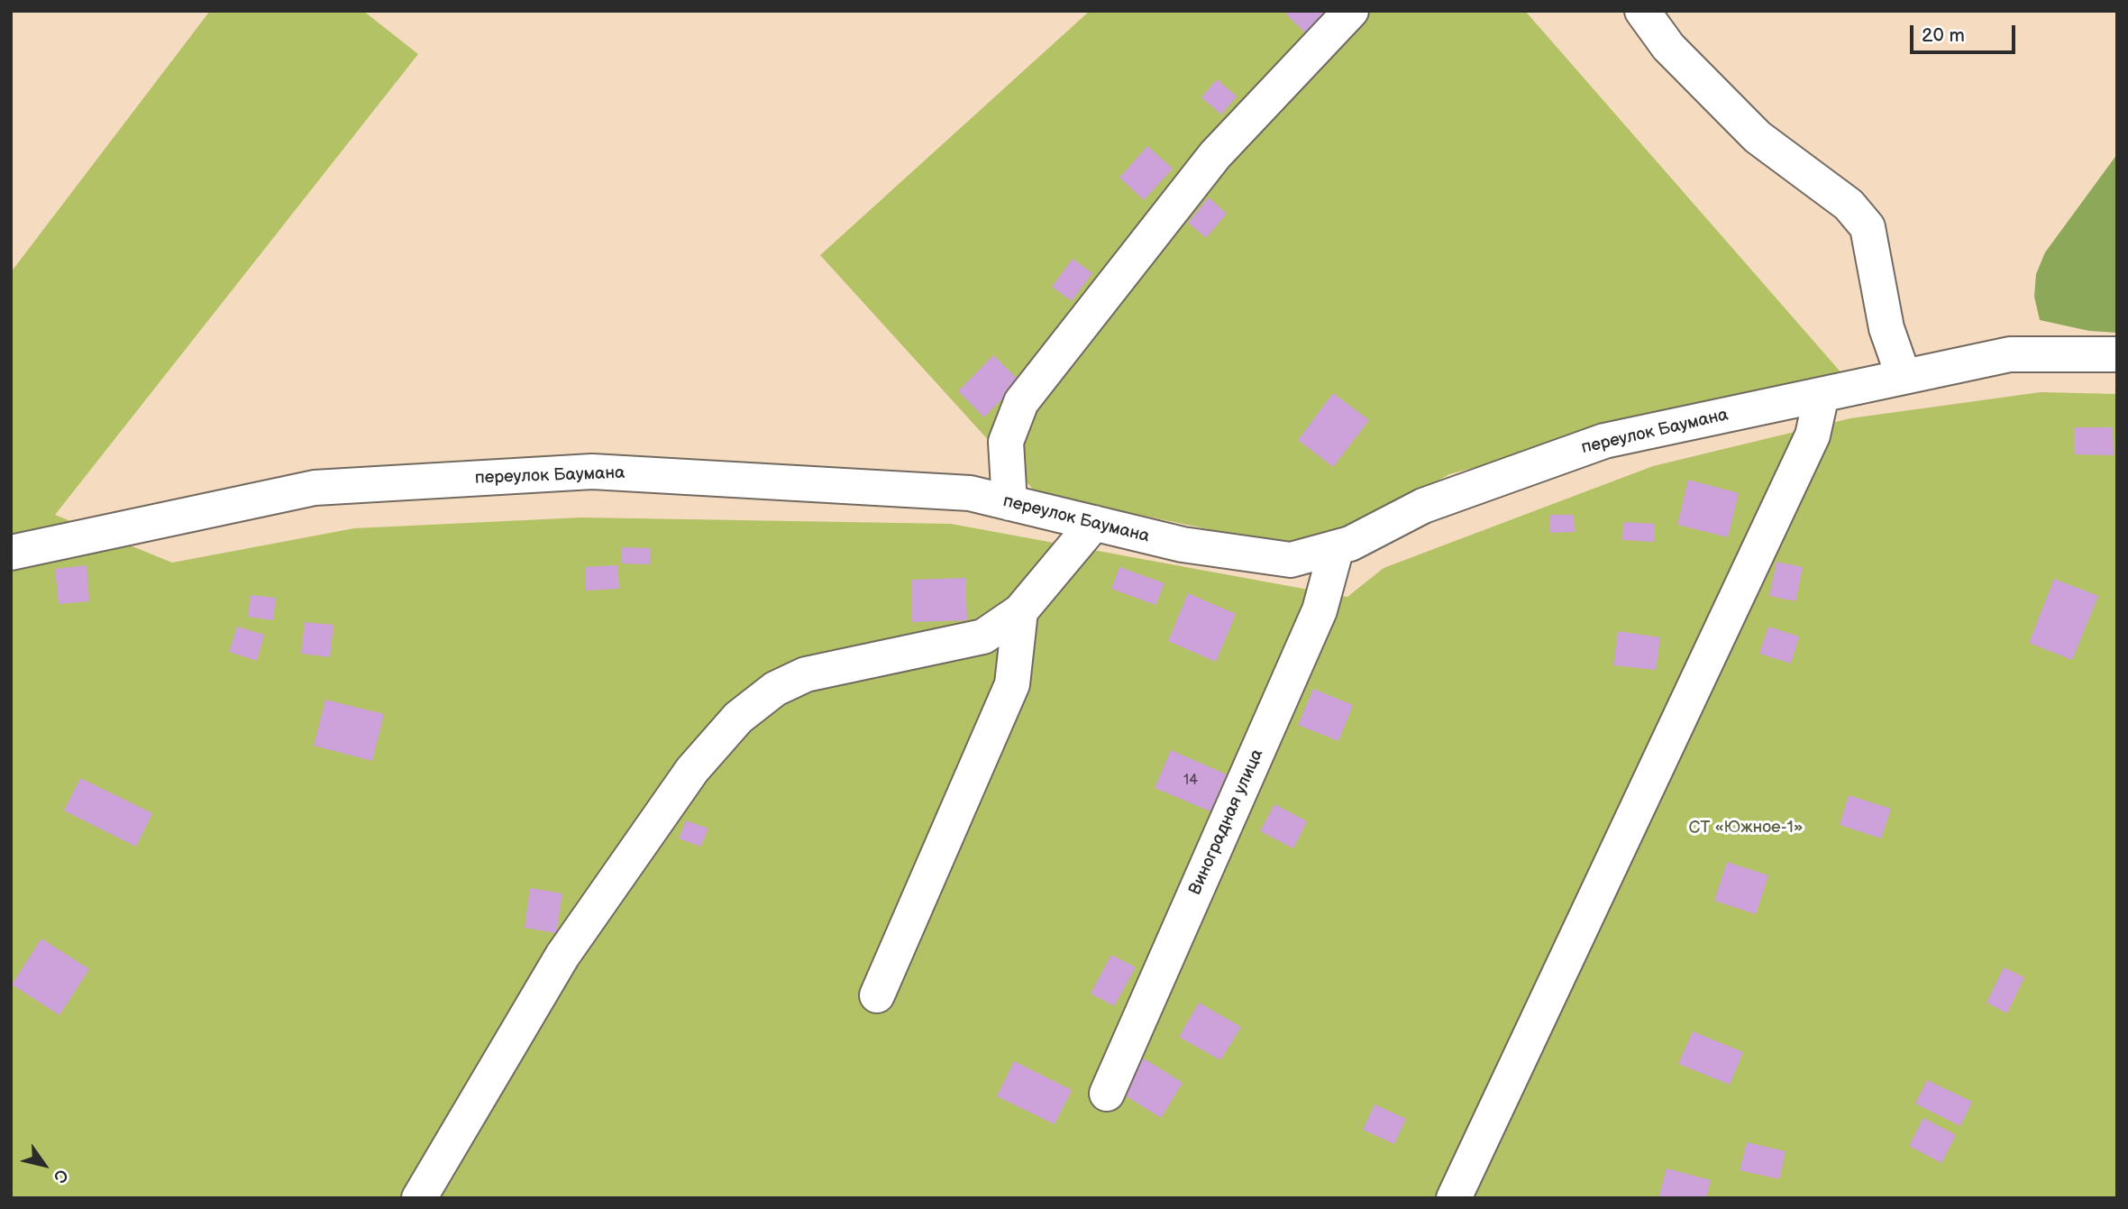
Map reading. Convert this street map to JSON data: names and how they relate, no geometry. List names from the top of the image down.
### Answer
{
  "streets": {
    "street": ["переулок Баумана", "Виноградная улица"]
  },
  "crossings": [
    ["переулок Баумана", "Виноградная улица"]
  ],
  "parks": ["СТ «Южное-1»"],
  "house_numbers": ["14"],
  "scale_bar": "20 m",
  "north": "bottom right"
}
